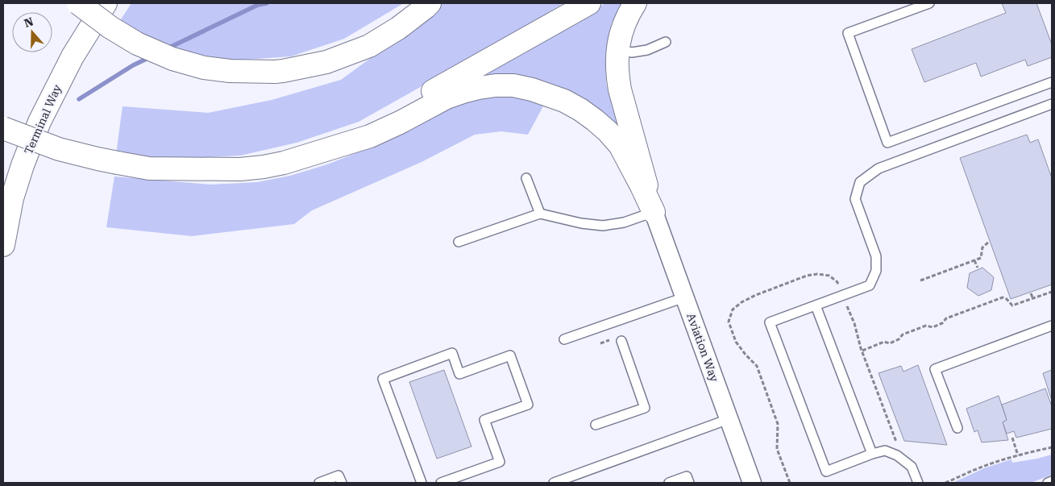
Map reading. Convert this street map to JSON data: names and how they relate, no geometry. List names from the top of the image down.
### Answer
{
  "streets": {
    "main road": ["Terminal Way"],
    "street": ["Aviation Way"]
  },
  "north": "top"
}
